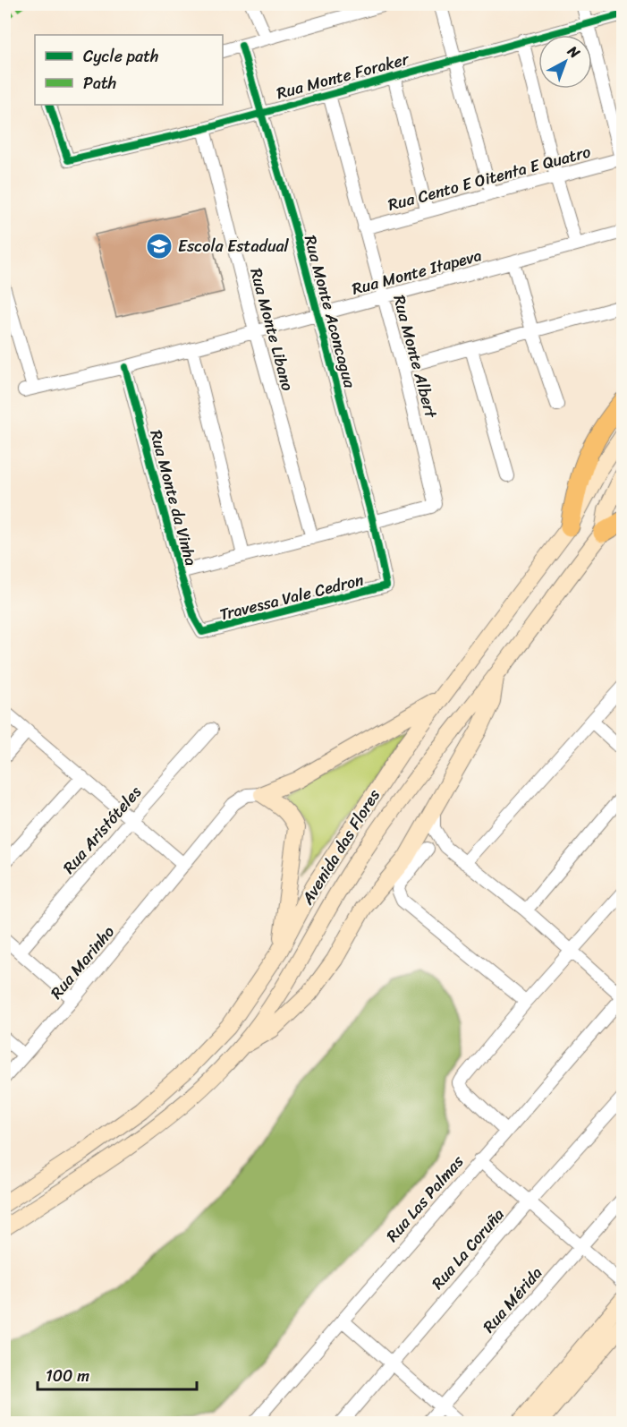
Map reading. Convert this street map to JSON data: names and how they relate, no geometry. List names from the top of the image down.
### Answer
{
  "streets": {
    "main road": ["Avenida das Flores"],
    "street": [
      "Rua Monte Foraker",
      "Rua Cento E Oitenta E Quatro",
      "Rua Monte Itapeva",
      "Rua Monte Aconcagua",
      "Rua Monte Libano",
      "Rua Monte Albert",
      "Rua Monte da Vinha",
      "Travessa Vale Cedron",
      "Rua Aristóteles",
      "Rua Marinho",
      "Rua Las Palmas",
      "Rua La Coruña",
      "Rua Mérida"
    ]
  },
  "crossings": [
    ["Rua Monte Foraker", "Rua Monte Aconcagua"],
    ["Rua Monte Foraker", "Rua Monte Libano"],
    ["Rua Monte Foraker", "Rua Monte Albert"],
    ["Rua Cento E Oitenta E Quatro", "Rua Monte Albert"],
    ["Rua Monte Itapeva", "Rua Monte Aconcagua"],
    ["Rua Monte Itapeva", "Rua Monte Libano"],
    ["Rua Monte Itapeva", "Rua Monte Albert"],
    ["Rua Monte Itapeva", "Rua Monte da Vinha"],
    ["Rua Monte Aconcagua", "Rua Monte Albert"],
    ["Rua Monte Aconcagua", "Travessa Vale Cedron"],
    ["Rua Monte da Vinha", "Travessa Vale Cedron"]
  ],
  "places": {
    "school or university": ["Escola Estadual"]
  },
  "legend": ["Cycle path", "Path"],
  "scale_bar": "100 m",
  "north": "top right"
}
